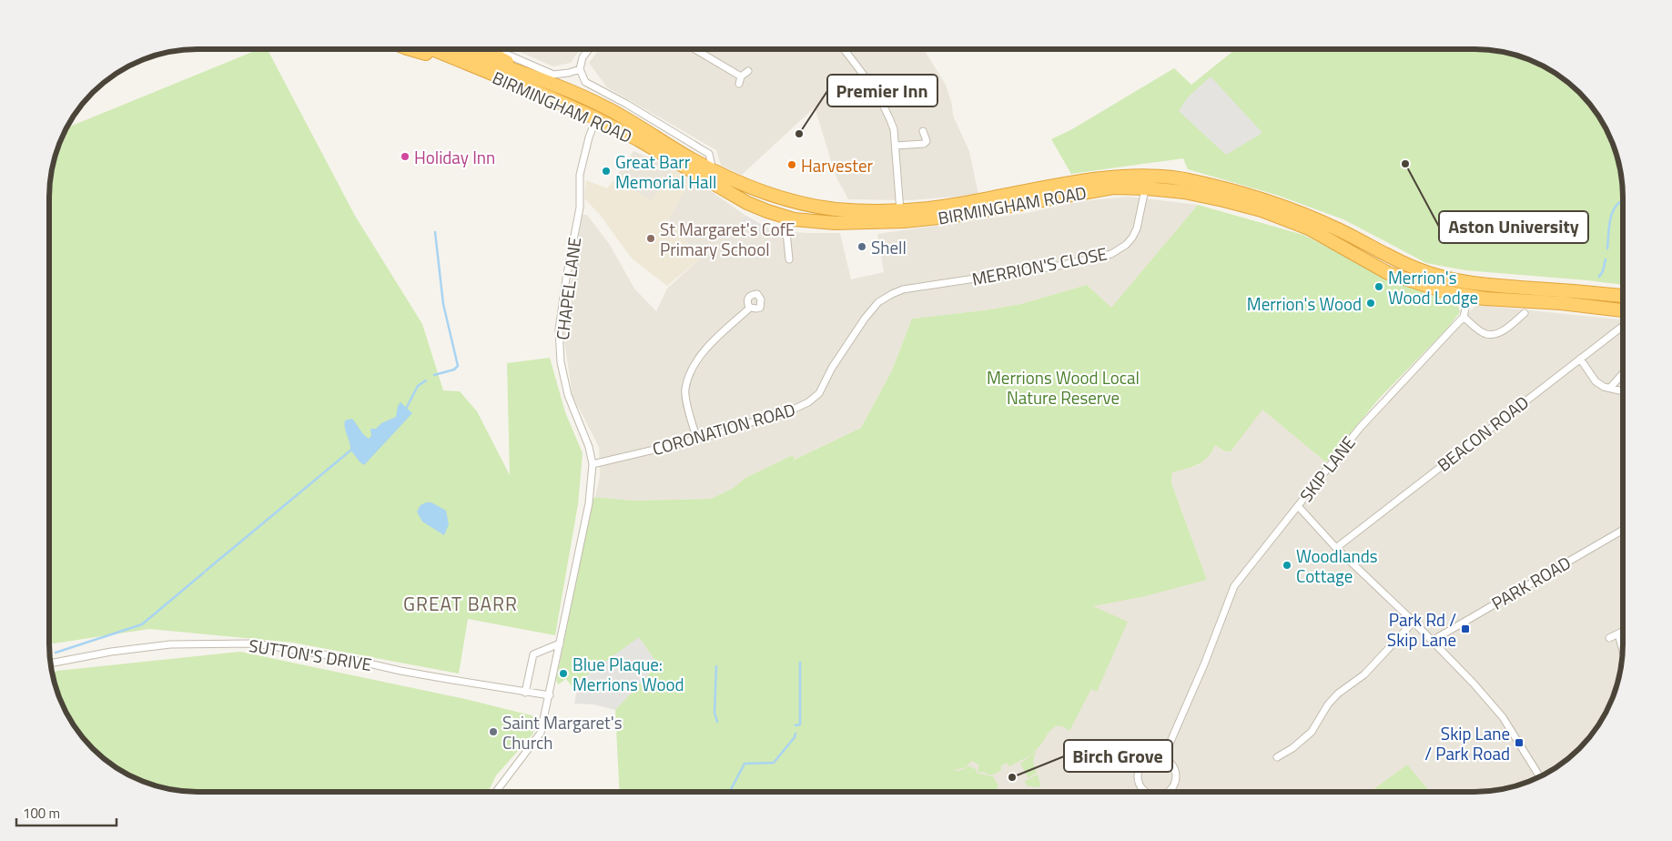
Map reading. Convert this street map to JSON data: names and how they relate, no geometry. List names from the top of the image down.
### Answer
{
  "streets": {
    "highway": ["BIRMINGHAM ROAD"],
    "street": [
      "MERRION'S CLOSE",
      "CHAPEL LANE",
      "CORONATION ROAD",
      "BEACON ROAD",
      "SKIP LANE",
      "PARK ROAD",
      "SUTTON'S DRIVE"
    ]
  },
  "crossings": [
    ["BIRMINGHAM ROAD", "MERRION'S CLOSE"],
    ["BIRMINGHAM ROAD", "CHAPEL LANE"],
    ["MERRION'S CLOSE", "CORONATION ROAD"],
    ["CHAPEL LANE", "CORONATION ROAD"],
    ["CHAPEL LANE", "SUTTON'S DRIVE"],
    ["BEACON ROAD", "SKIP LANE"],
    ["SKIP LANE", "PARK ROAD"]
  ],
  "districts": ["GREAT BARR"],
  "parks": ["Merrions Wood Local Nature Reserve"],
  "places": {
    "other": [
      "Premier Inn",
      "Holiday Inn",
      "Aston University",
      "Harvester",
      "Great Barr Memorial Hall",
      "St Margaret's CofE Primary School",
      "Shell",
      "Merrion's Wood Lodge",
      "Merrion's Wood",
      "Woodlands Cottage",
      "Blue Plaque: Merrions Wood",
      "Saint Margaret's Church",
      "Birch Grove"
    ],
    "transit": ["Park Rd / Skip Lane", "Skip Lane / Park Road"]
  },
  "scale_bar": "100 m"
}
